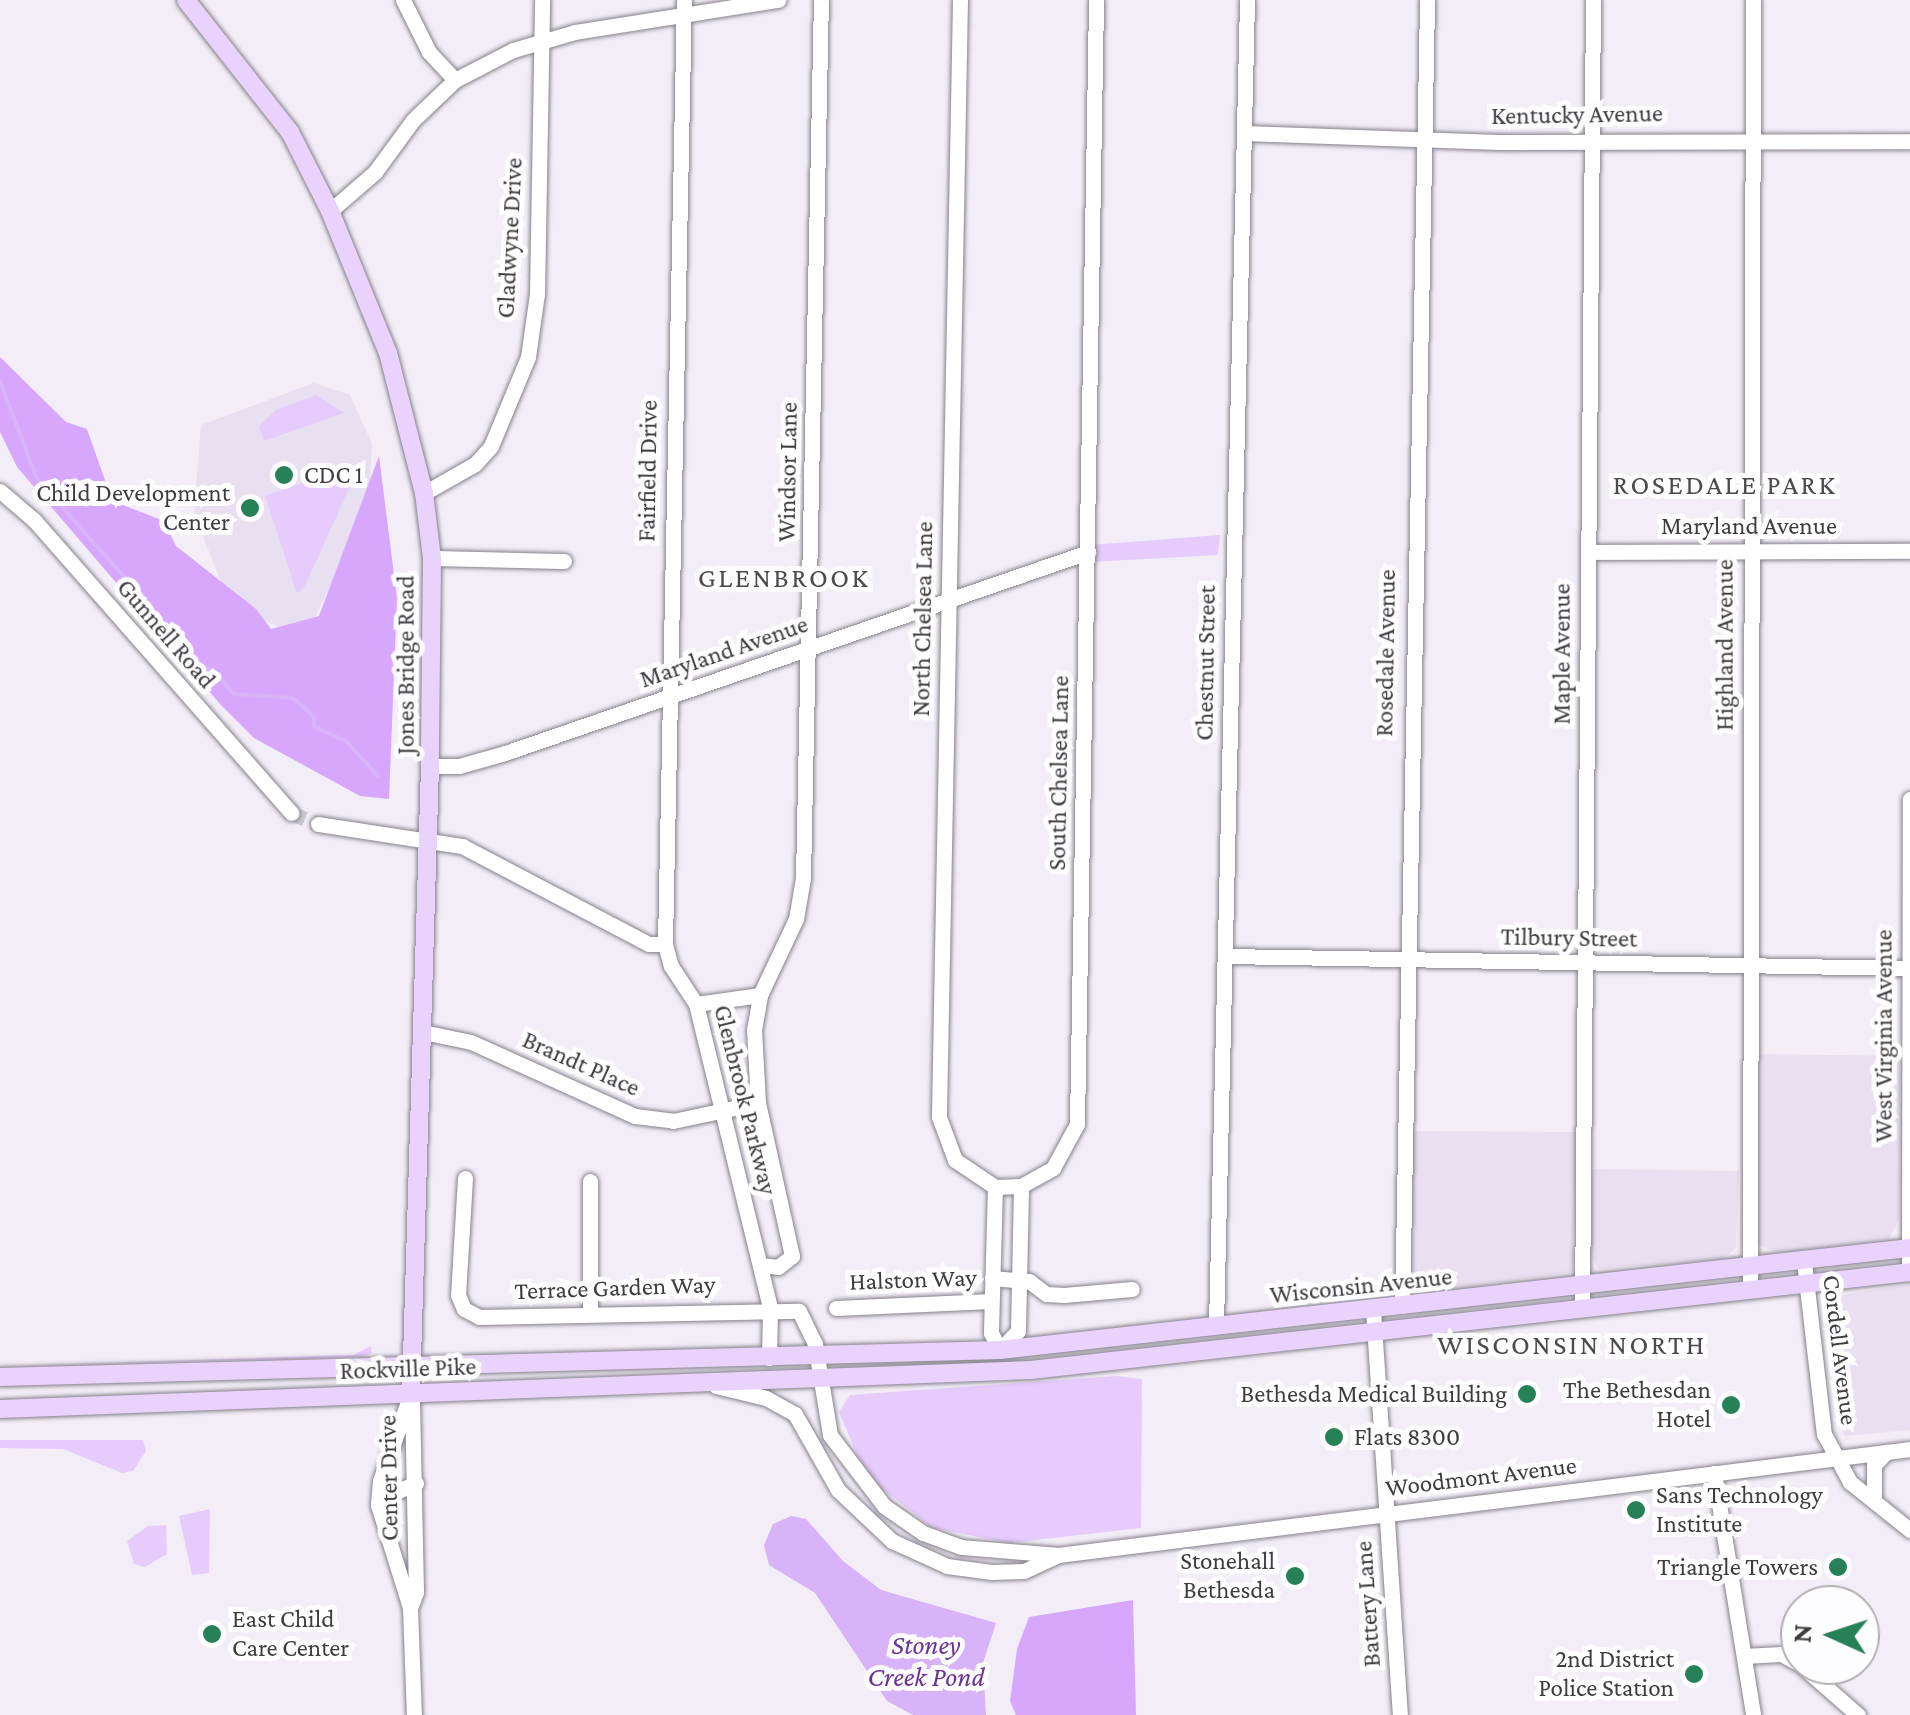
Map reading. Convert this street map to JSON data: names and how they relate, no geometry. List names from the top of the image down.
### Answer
{
  "streets": {
    "main road": ["Jones Bridge Road", "Wisconsin Avenue", "Rockville Pike"],
    "street": [
      "Kentucky Avenue",
      "Gladwyne Drive",
      "Fairfield Drive",
      "Windsor Lane",
      "Maryland Avenue",
      "North Chelsea Lane",
      "Gunnell Road",
      "Highland Avenue",
      "Rosedale Avenue",
      "Maple Avenue",
      "Chestnut Street",
      "South Chelsea Lane",
      "Tilbury Street",
      "West Virginia Avenue",
      "Brandt Place",
      "Glenbrook Parkway",
      "Halston Way",
      "Terrace Garden Way",
      "Cordell Avenue",
      "Woodmont Avenue",
      "Center Drive",
      "Battery Lane"
    ]
  },
  "crossings": [
    ["Kentucky Avenue", "Highland Avenue"],
    ["Kentucky Avenue", "Rosedale Avenue"],
    ["Kentucky Avenue", "Maple Avenue"],
    ["Kentucky Avenue", "Chestnut Street"],
    ["Gladwyne Drive", "Jones Bridge Road"],
    ["Fairfield Drive", "Maryland Avenue"],
    ["Fairfield Drive", "Glenbrook Parkway"],
    ["Windsor Lane", "Maryland Avenue"],
    ["Windsor Lane", "Glenbrook Parkway"],
    ["Maryland Avenue", "North Chelsea Lane"],
    ["Maryland Avenue", "Highland Avenue"],
    ["Maryland Avenue", "Maple Avenue"],
    ["Maryland Avenue", "Jones Bridge Road"],
    ["Maryland Avenue", "South Chelsea Lane"],
    ["Highland Avenue", "Tilbury Street"],
    ["Highland Avenue", "Wisconsin Avenue"],
    ["Rosedale Avenue", "Tilbury Street"],
    ["Rosedale Avenue", "Wisconsin Avenue"],
    ["Maple Avenue", "Tilbury Street"],
    ["Maple Avenue", "Wisconsin Avenue"],
    ["Chestnut Street", "Tilbury Street"],
    ["Chestnut Street", "Wisconsin Avenue"],
    ["Jones Bridge Road", "Brandt Place"],
    ["Jones Bridge Road", "Rockville Pike"],
    ["Jones Bridge Road", "Center Drive"],
    ["Tilbury Street", "West Virginia Avenue"],
    ["West Virginia Avenue", "Wisconsin Avenue"],
    ["Brandt Place", "Glenbrook Parkway"],
    ["Glenbrook Parkway", "Terrace Garden Way"],
    ["Glenbrook Parkway", "Rockville Pike"],
    ["Wisconsin Avenue", "Cordell Avenue"],
    ["Wisconsin Avenue", "Rockville Pike"],
    ["Wisconsin Avenue", "Woodmont Avenue"],
    ["Wisconsin Avenue", "Battery Lane"],
    ["Cordell Avenue", "Woodmont Avenue"],
    ["Rockville Pike", "Woodmont Avenue"],
    ["Rockville Pike", "Center Drive"],
    ["Woodmont Avenue", "Battery Lane"]
  ],
  "districts": ["ROSEDALE PARK", "GLENBROOK", "WISCONSIN NORTH"],
  "water": ["Stoney Creek Pond"],
  "places": [
    "CDC 1",
    "Child Development Center",
    "Bethesda Medical Building",
    "The Bethesdan Hotel",
    "Flats 8300",
    "Sans Technology Institute",
    "Triangle Towers",
    "Stonehall Bethesda",
    "East Child Care Center",
    "2nd District Police Station"
  ],
  "north": "left"
}
